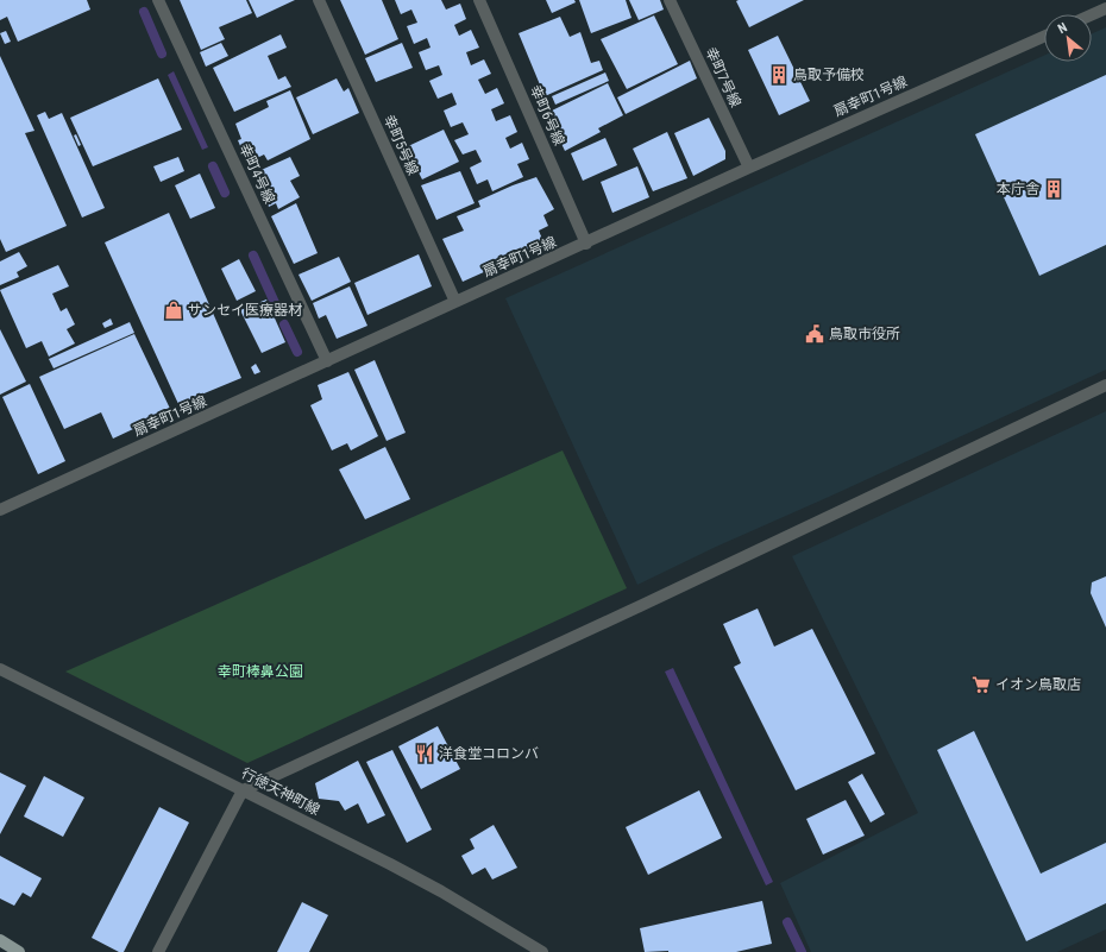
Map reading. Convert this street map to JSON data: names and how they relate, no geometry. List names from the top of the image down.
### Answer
{
  "streets": {
    "street": [
      "幸町7号線",
      "扇幸町1号線",
      "幸町6号線",
      "幸町5号線",
      "幸町4号線",
      "行徳天神町線"
    ]
  },
  "crossings": [
    ["幸町7号線", "扇幸町1号線"],
    ["扇幸町1号線", "幸町6号線"],
    ["扇幸町1号線", "幸町5号線"],
    ["扇幸町1号線", "幸町4号線"]
  ],
  "parks": ["幸町棒鼻公園"],
  "places": {
    "building": ["鳥取予備校", "本庁舎"],
    "shop": ["サンセイ医療器材"],
    "public building": ["鳥取市役所"],
    "supermarket": ["イオン鳥取店"],
    "restaurant": ["洋食堂コロンバ"]
  },
  "north": "top left"
}
